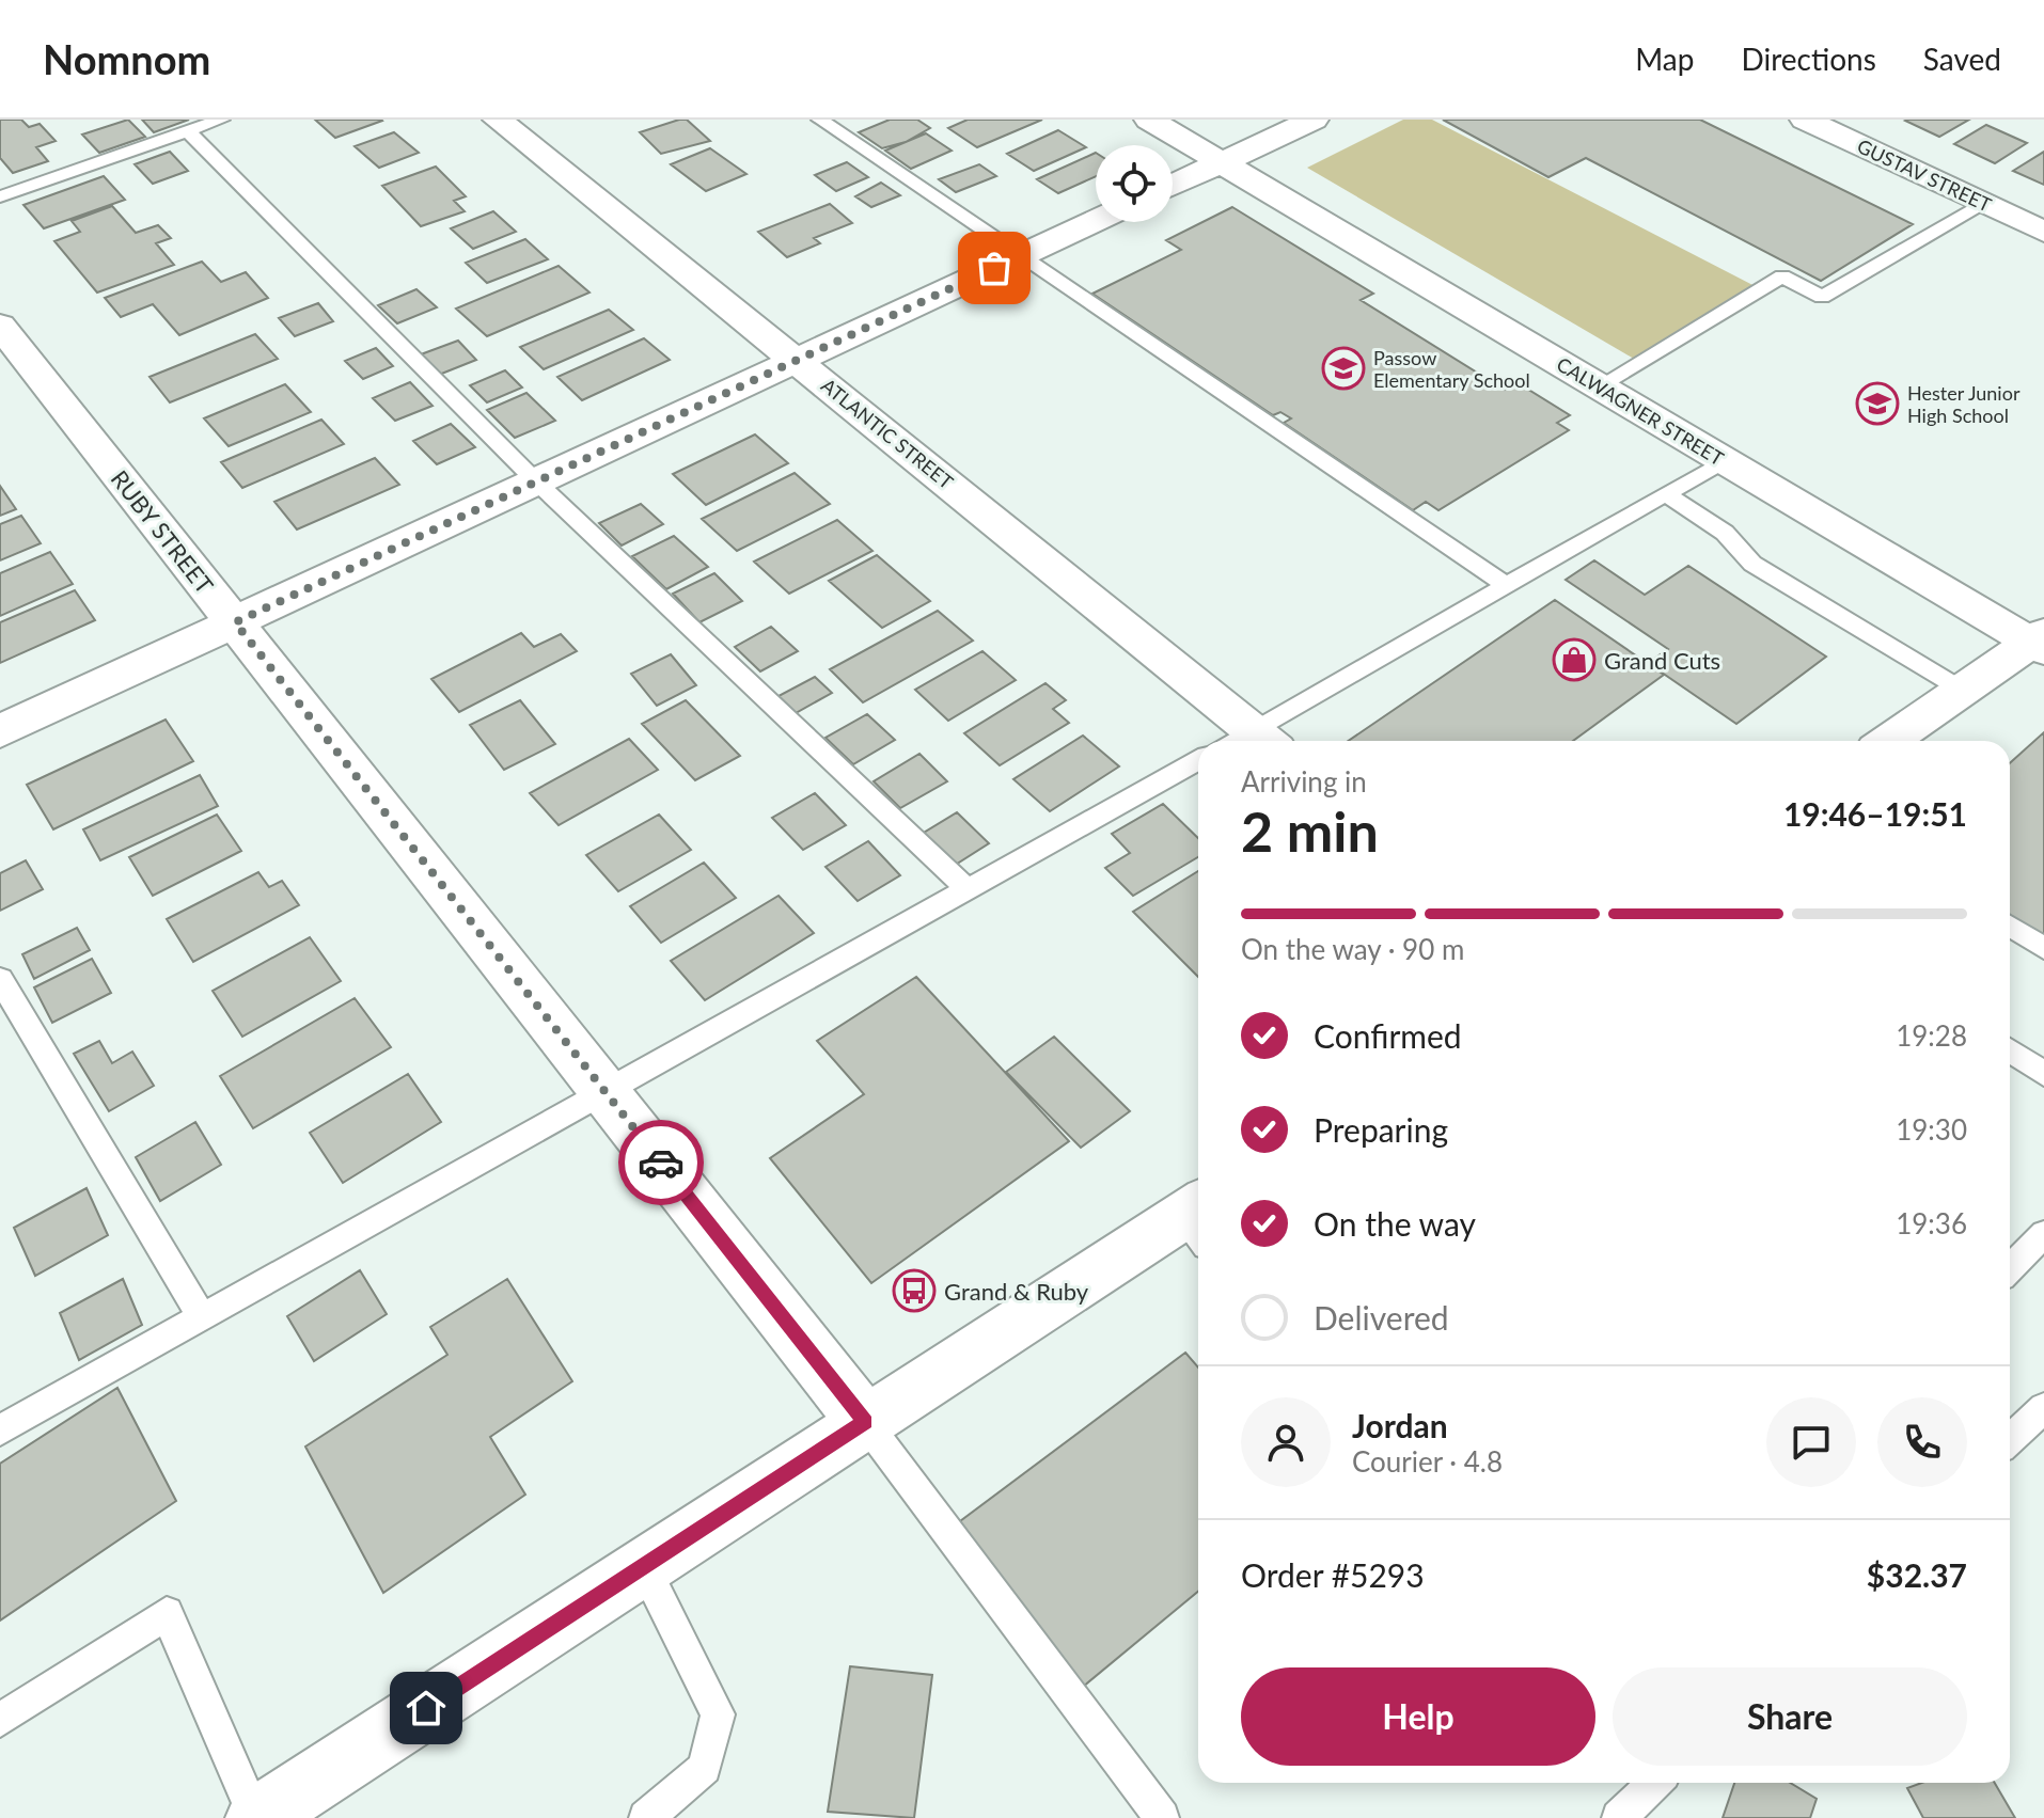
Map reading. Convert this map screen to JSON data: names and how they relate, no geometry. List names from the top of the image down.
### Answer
{
  "streets": {
    "street": [
      "GUSTAV STREET",
      "CALWAGNER STREET",
      "ATLANTIC STREET",
      "RUBY STREET"
    ]
  },
  "places": {
    "school or university": ["Passow Elementary School", "Hester Junior High School"],
    "shop": ["Grand Cuts"],
    "bus stop": ["Grand & Ruby"]
  },
  "page": {
    "header": "Nomnom",
    "nav": ["Map", "Directions", "Saved"],
    "heading": ["2 min", "Arriving in", "19:46–19:51"],
    "panel": [
      "Jordan",
      "Courier · 4.8",
      "Order #5293",
      "$32.37"
    ],
    "bar": "On the way · 90 m",
    "list": [
      ["Confirmed", "19:28"],
      ["Preparing", "19:30"],
      ["On the way", "19:36"],
      "Delivered"
    ],
    "buttons": ["Help", "Share"]
  }
}
